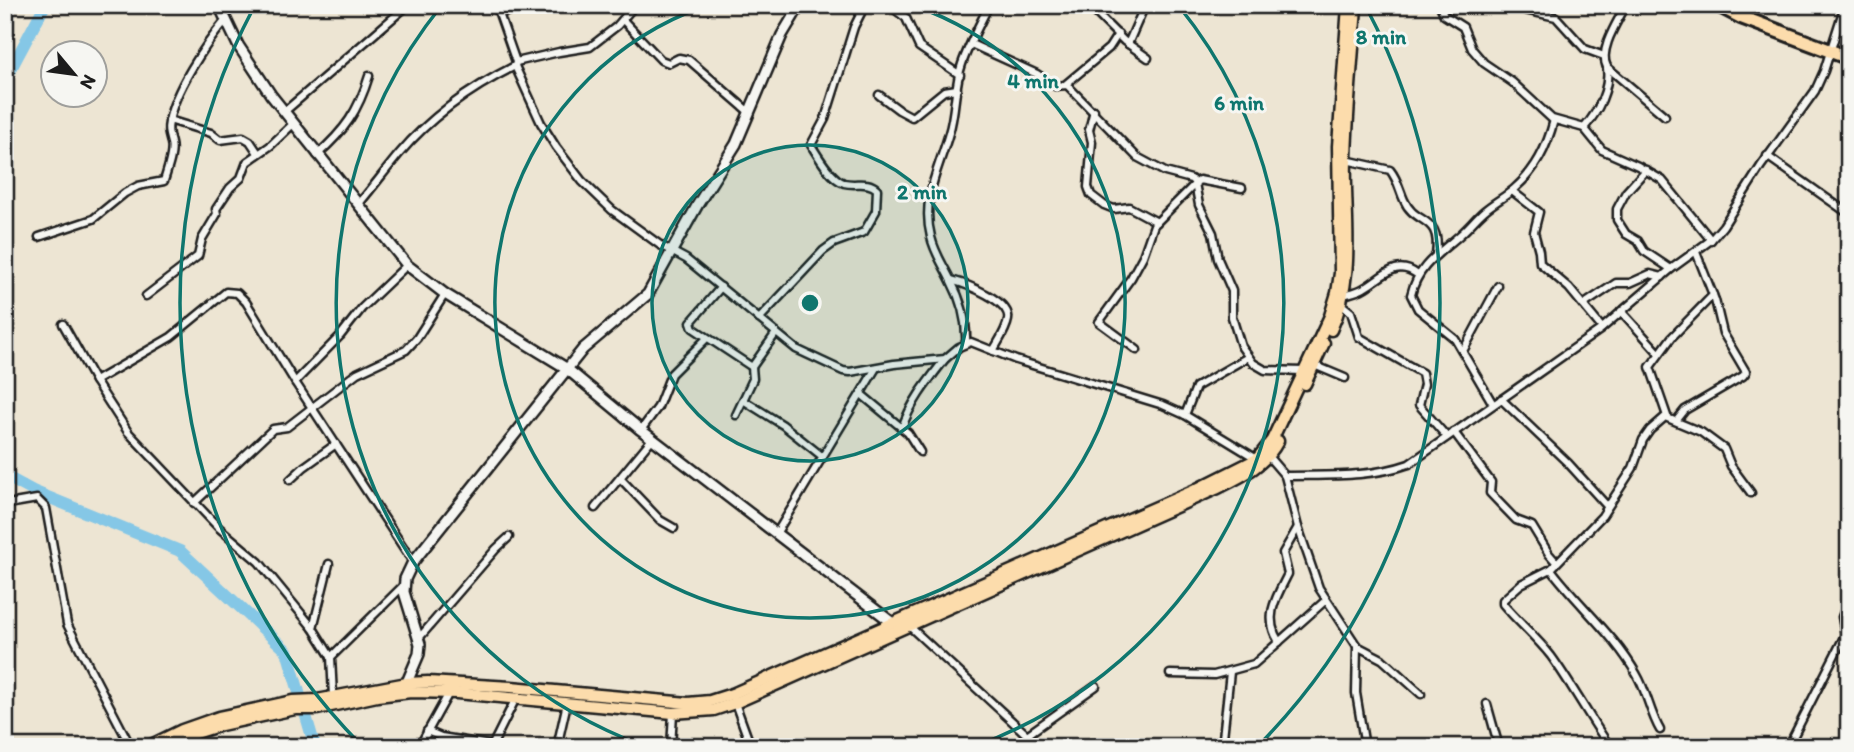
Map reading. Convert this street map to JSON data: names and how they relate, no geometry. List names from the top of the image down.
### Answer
{
  "north": "bottom right",
  "rings": [
    "8 min",
    "4 min",
    "6 min",
    "2 min"
  ]
}
